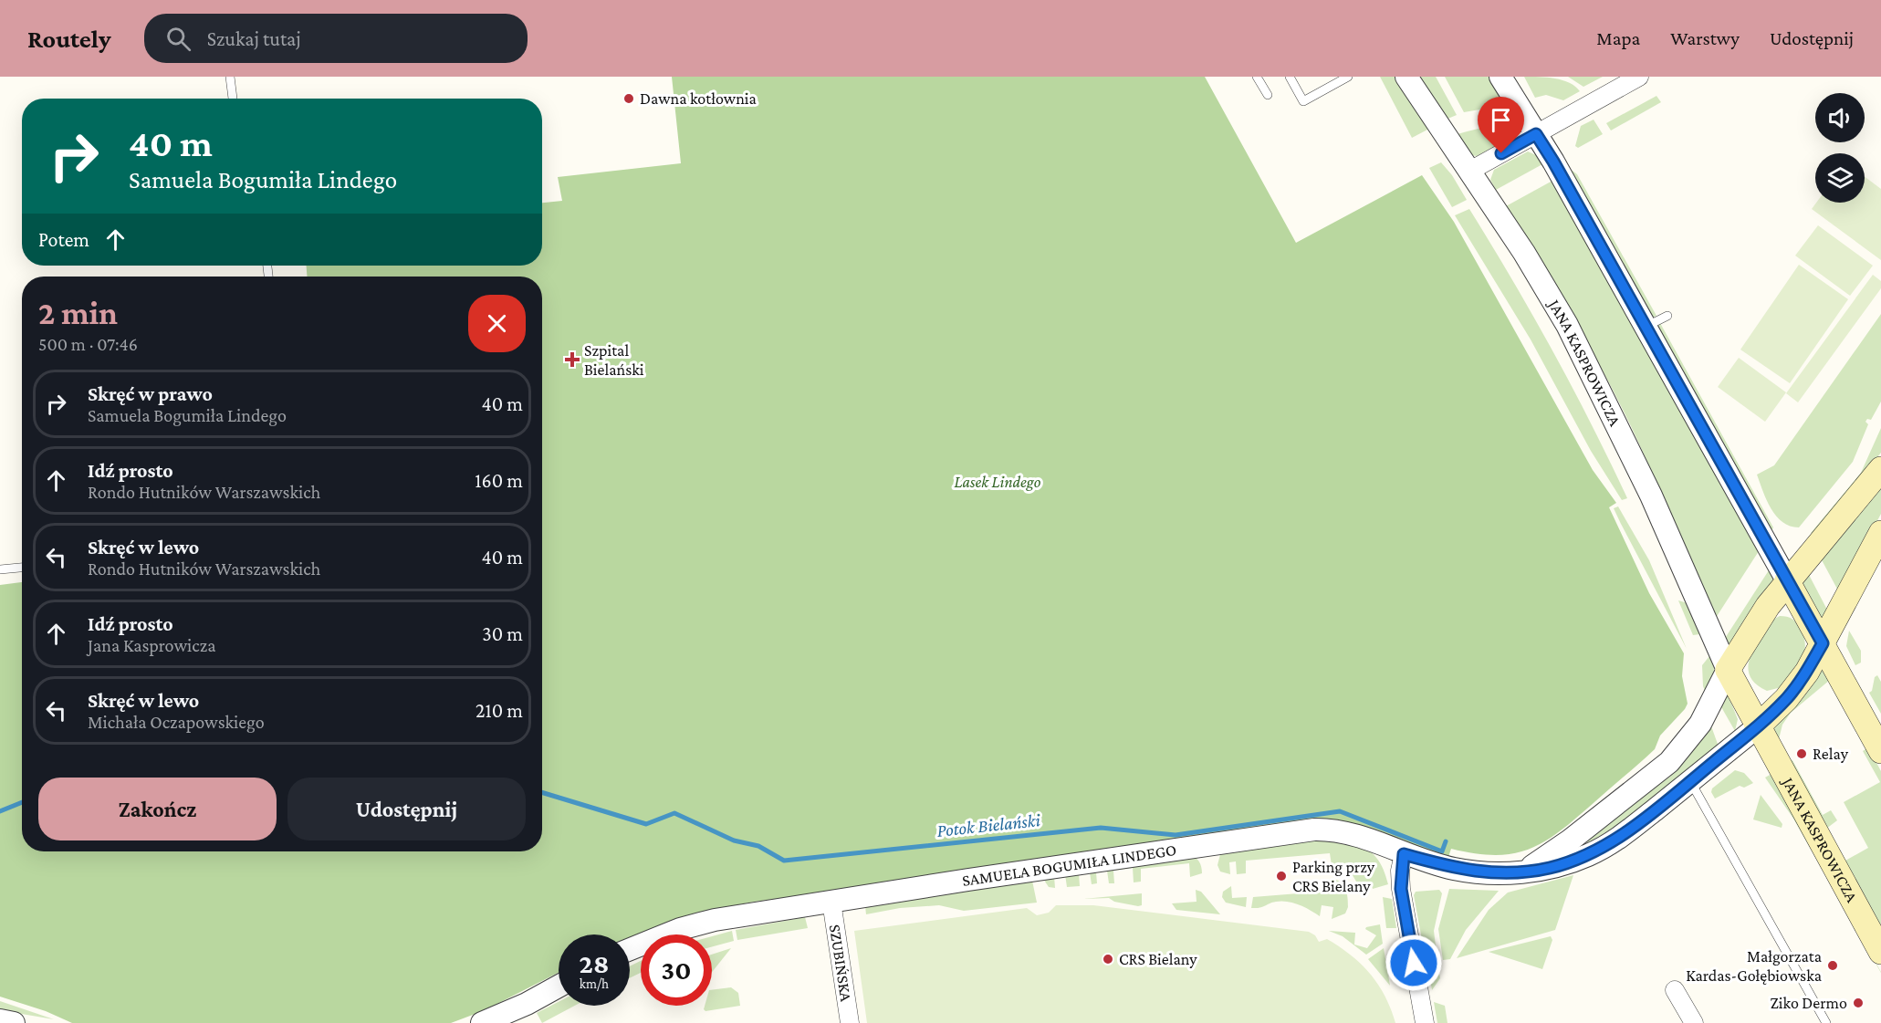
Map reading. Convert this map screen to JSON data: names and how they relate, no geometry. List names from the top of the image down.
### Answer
{
  "streets": {
    "main road": ["JANA KASPROWICZA"],
    "street": ["SAMUELA BOGUMIŁA LINDEGO", "SZUBIŃSKA"]
  },
  "crossings": [
    ["JANA KASPROWICZA", "SAMUELA BOGUMIŁA LINDEGO"],
    ["SAMUELA BOGUMIŁA LINDEGO", "SZUBIŃSKA"]
  ],
  "water": ["Potok Bielański"],
  "parks": ["Lasek Lindego"],
  "places": {
    "other": [
      "Dawna kotłownia",
      "Relay",
      "Parking przy CRS Bielany",
      "CRS Bielany",
      "Małgorzata Kardas-Gołębiowska",
      "Ziko Dermo"
    ],
    "health": ["Szpital Bielański"]
  },
  "page": {
    "header": "Routely",
    "search": "Szukaj tutaj",
    "nav": ["Mapa", "Warstwy", "Udostępnij"],
    "turn": ["40 m", "Samuela Bogumiła Lindego"],
    "then": "Potem",
    "heading": ["2 min", "500 m · 07:46"],
    "list": [
      {
        "name": "Skręć w prawo",
        "note": "Samuela Bogumiła Lindego",
        "value": "40 m"
      },
      {
        "name": "Idź prosto",
        "note": "Rondo Hutników Warszawskich",
        "value": "160 m"
      },
      {
        "name": "Skręć w lewo",
        "note": "Rondo Hutników Warszawskich",
        "value": "40 m"
      },
      {
        "name": "Idź prosto",
        "note": "Jana Kasprowicza",
        "value": "30 m"
      },
      {
        "name": "Skręć w lewo",
        "note": "Michała Oczapowskiego",
        "value": "210 m"
      }
    ],
    "buttons": ["Zakończ", "Udostępnij"],
    "speed": "28 km/h",
    "limit": "30"
  }
}
